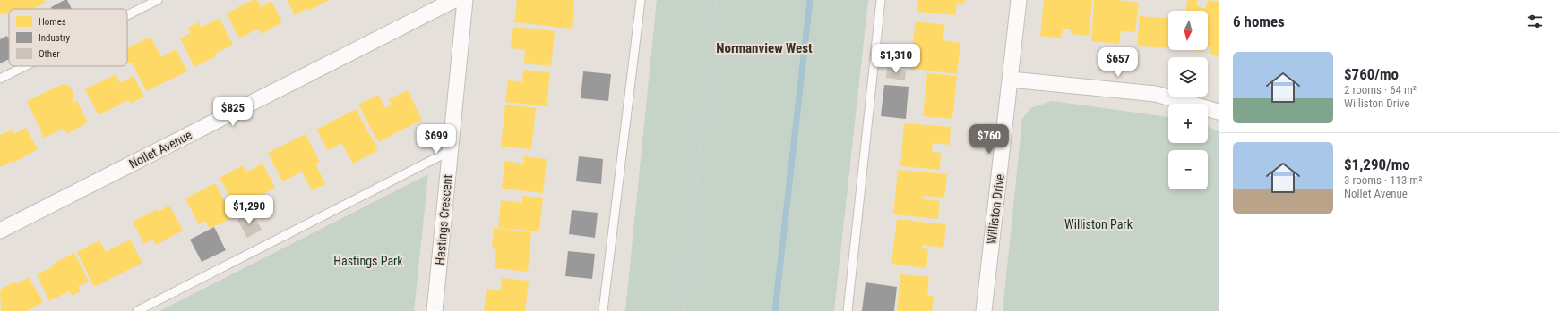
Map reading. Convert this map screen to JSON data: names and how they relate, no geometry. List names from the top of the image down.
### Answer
{
  "streets": {
    "street": ["Nollet Avenue", "Williston Drive", "Hastings Crescent"]
  },
  "districts": ["Normanview West"],
  "parks": ["Williston Park", "Hastings Park"],
  "legend": ["Homes", "Industry", "Other"],
  "north": "bottom",
  "page": {
    "heading": "6 homes",
    "map_buttons": ["+", "−"],
    "list": [
      {
        "name": "$760/mo",
        "note": "2 rooms · 64 m² · Williston Drive"
      },
      {
        "name": "$1,290/mo",
        "note": "3 rooms · 113 m² · Nollet Avenue"
      }
    ],
    "price": [
      "$1,310",
      "$657",
      "$825",
      "$699",
      "$760",
      "$1,290"
    ]
  }
}
